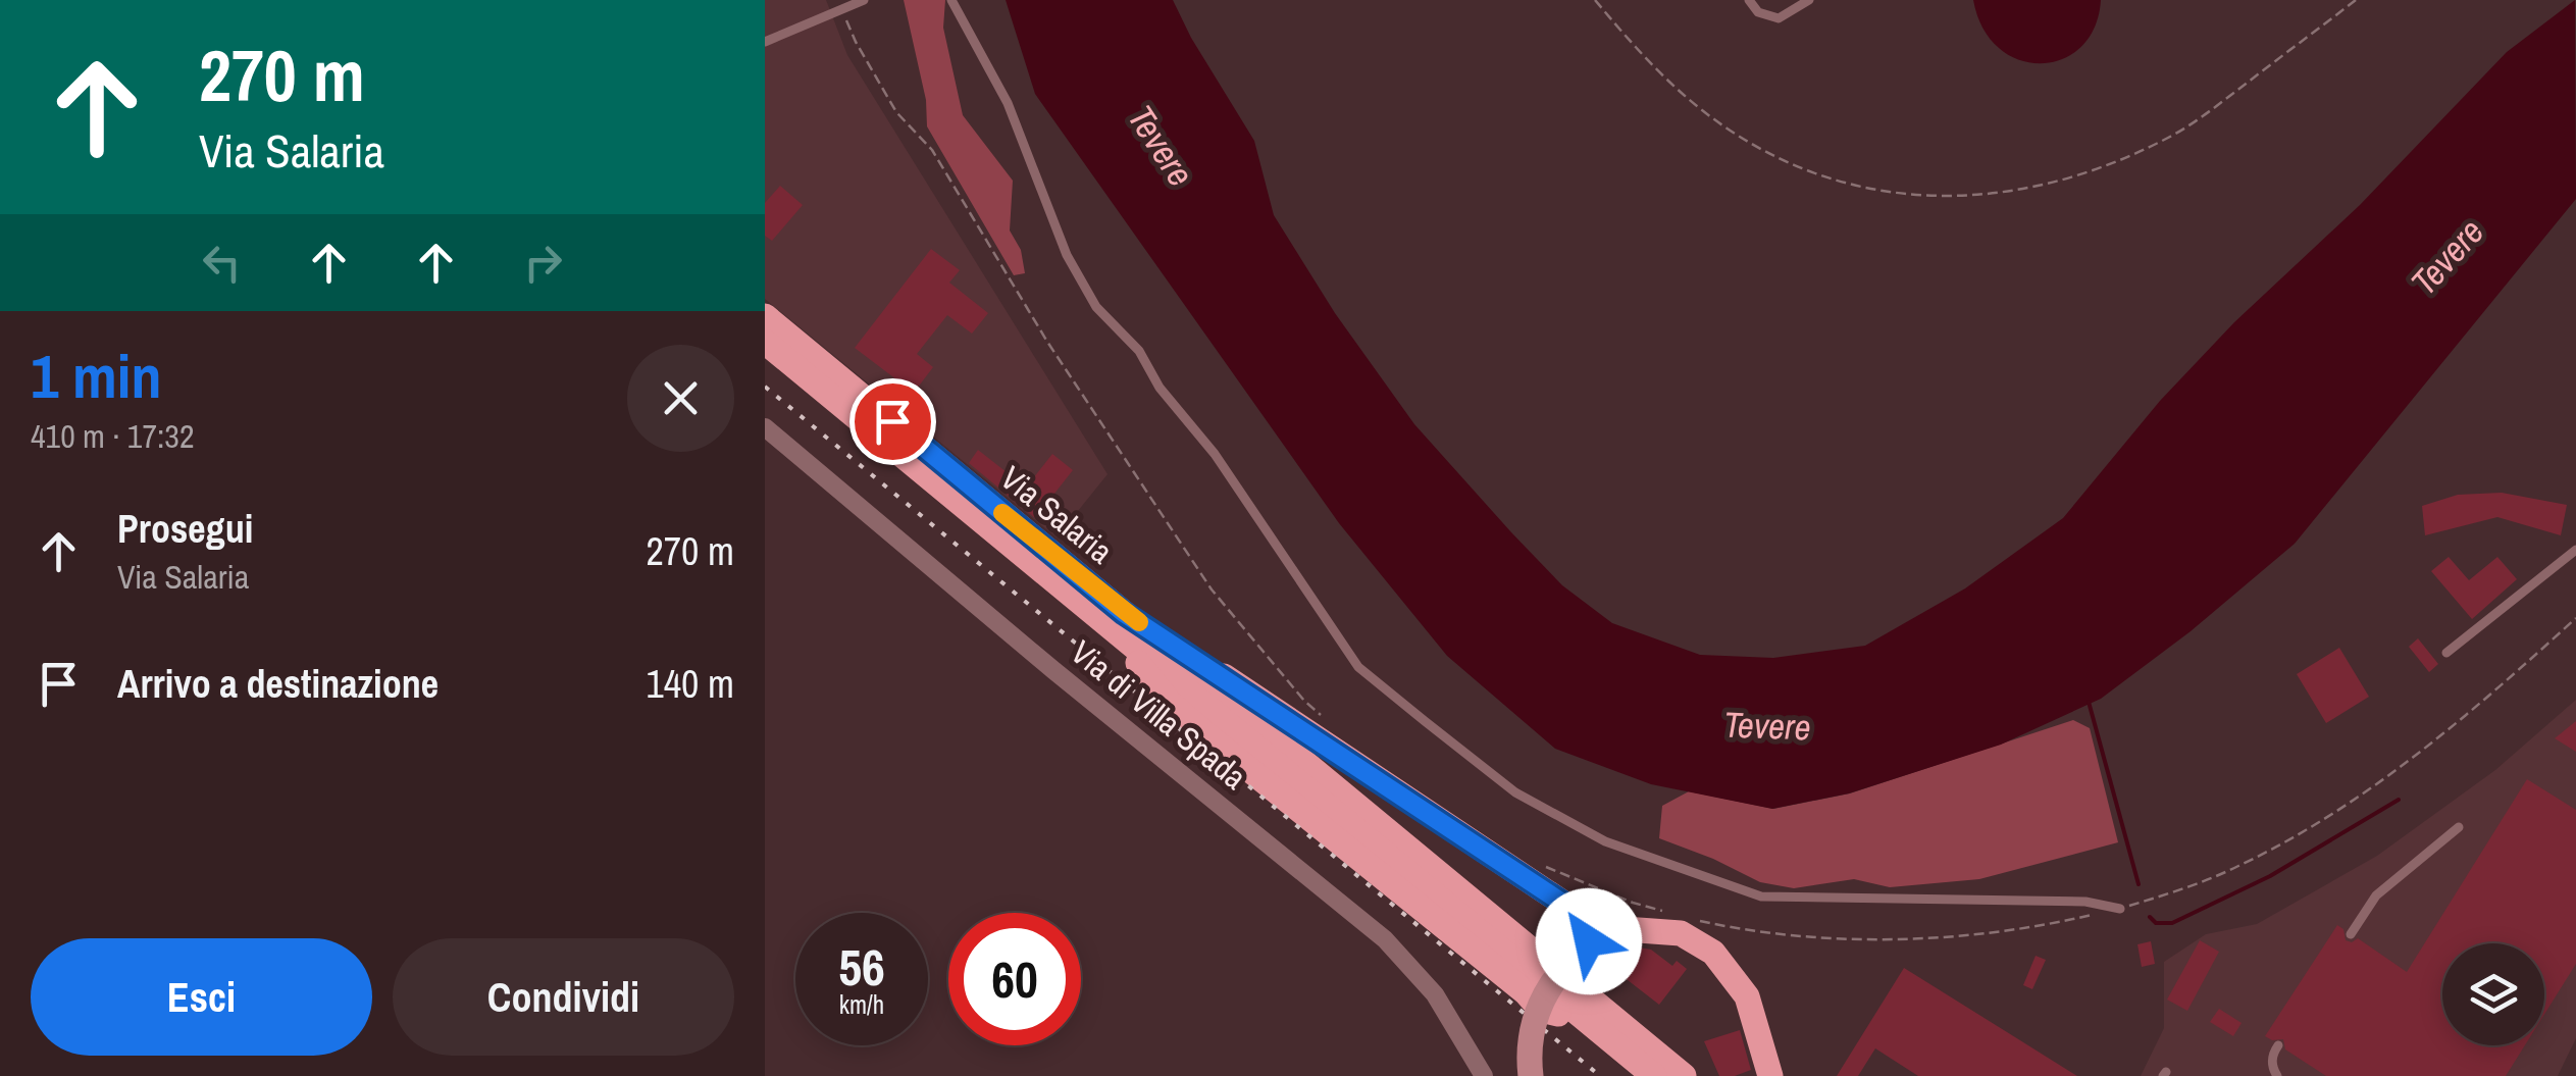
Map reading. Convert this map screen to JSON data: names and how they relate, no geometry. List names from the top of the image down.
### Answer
{
  "streets": {
    "main road": ["Via Salaria"],
    "street": ["Via di Villa Spada"]
  },
  "water": ["Tevere"],
  "page": {
    "turn": ["270 m", "Via Salaria"],
    "heading": ["1 min", "410 m · 17:32"],
    "list": [
      {
        "name": "Prosegui",
        "note": "Via Salaria",
        "value": "270 m"
      },
      {
        "name": "Arrivo a destinazione",
        "value": "140 m"
      }
    ],
    "speed": "56 km/h",
    "limit": "60",
    "buttons": ["Esci", "Condividi"]
  }
}
